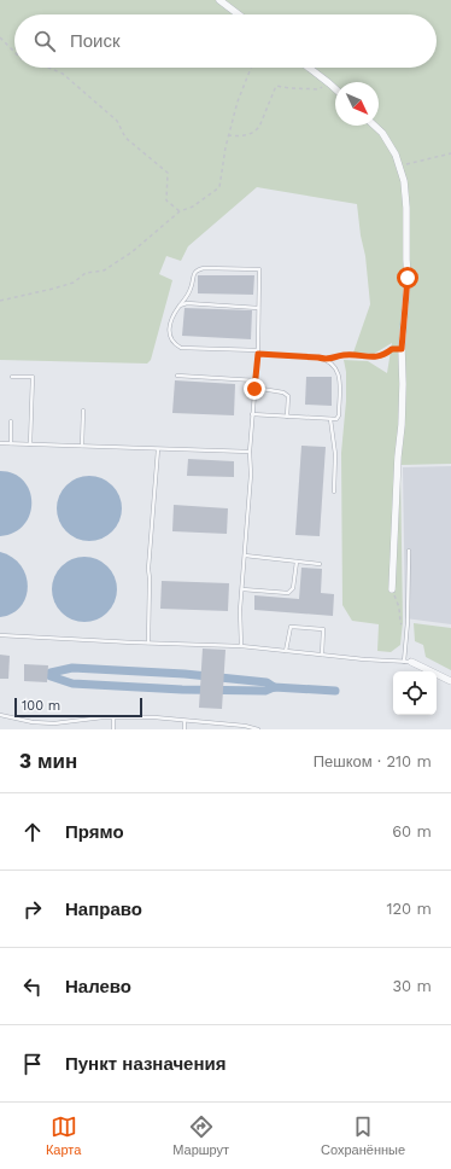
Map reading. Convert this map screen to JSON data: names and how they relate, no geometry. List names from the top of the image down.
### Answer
{
  "scale_bar": "100 m",
  "north": "bottom right",
  "page": {
    "search": "Поиск",
    "scale": "100 m",
    "heading": ["3 мин", "Пешком · 210 m"],
    "list": [
      ["Прямо", "60 m"],
      ["Направо", "120 m"],
      ["Налево", "30 m"],
      "Пункт назначения"
    ],
    "nav": ["Карта", "Маршрут", "Сохранённые"]
  }
}
